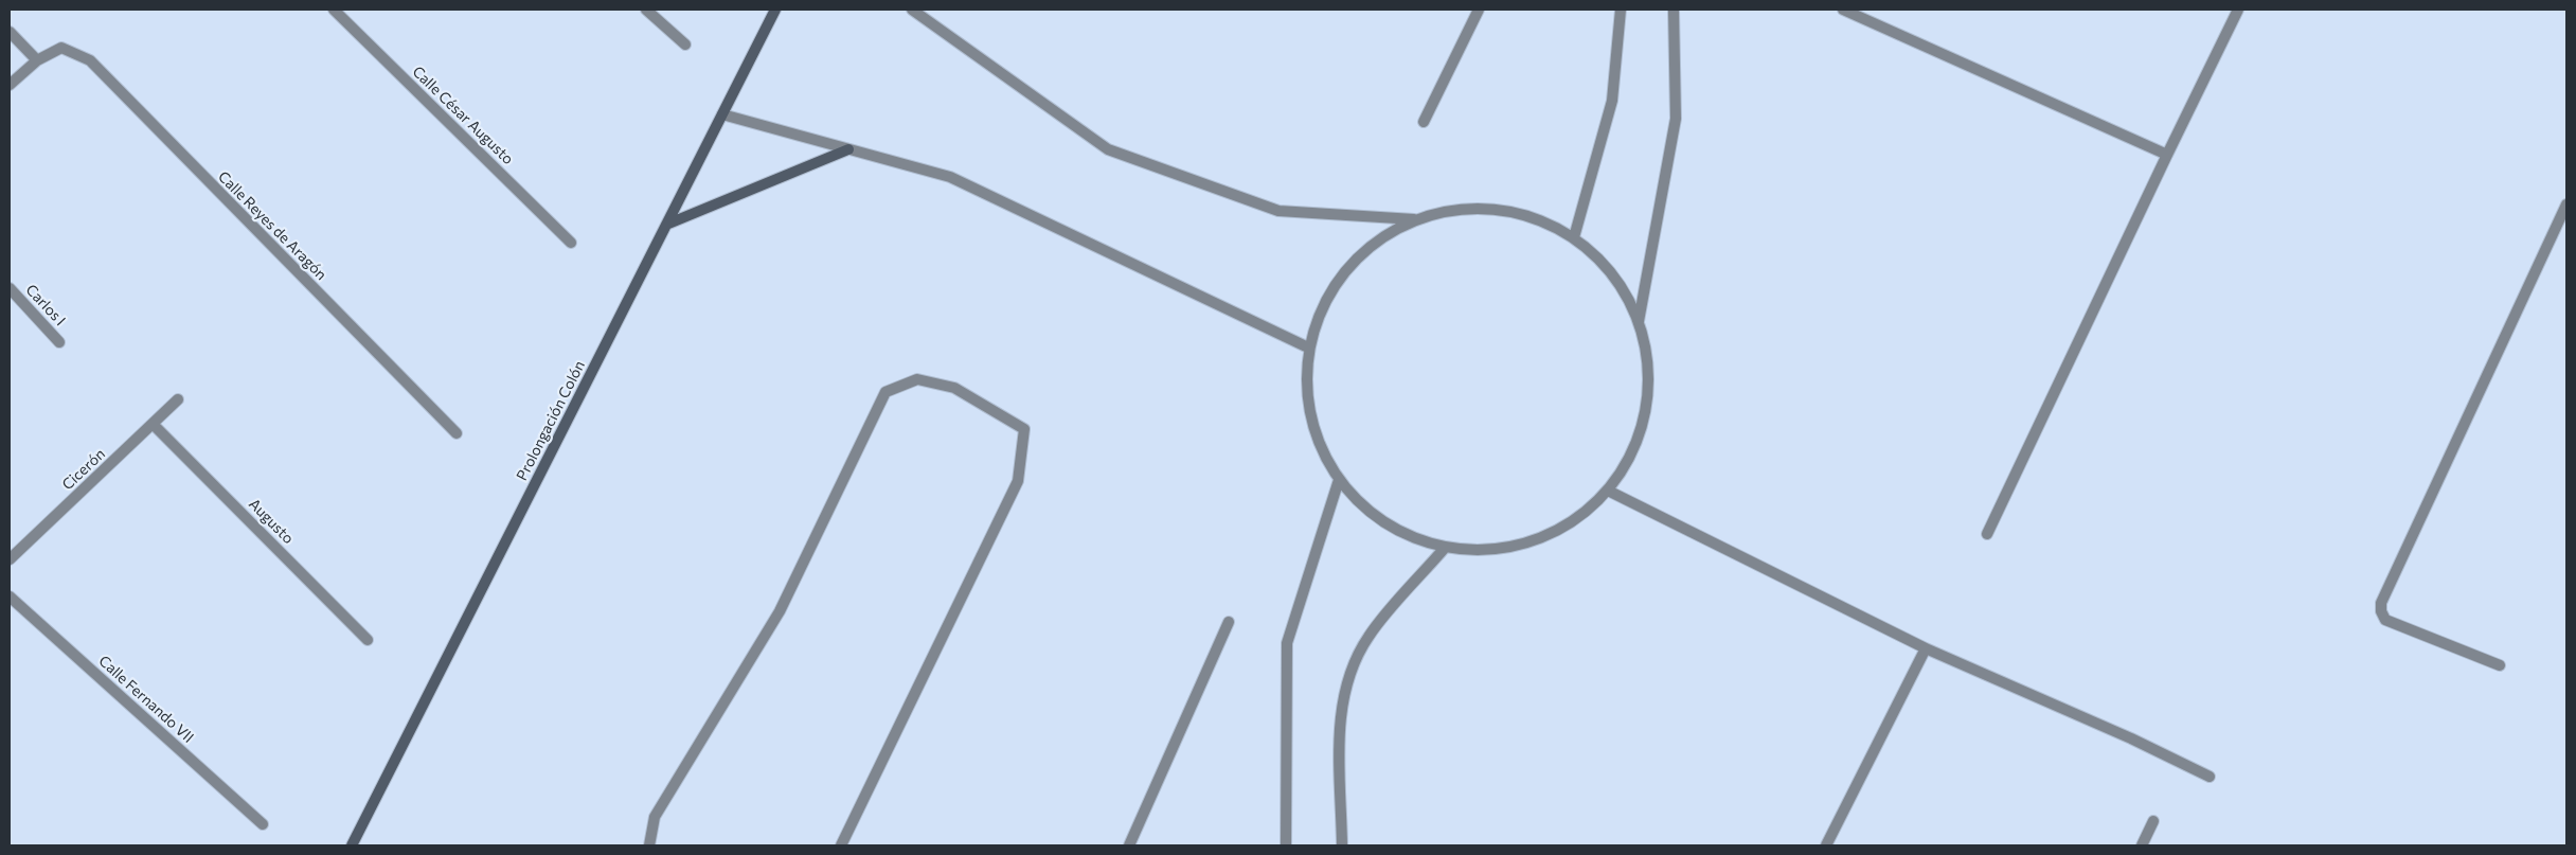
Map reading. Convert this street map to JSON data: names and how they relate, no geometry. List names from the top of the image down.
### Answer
{
  "streets": {
    "street": [
      "Calle César Augusto",
      "Calle Reyes de Aragón",
      "Carlos I",
      "Prolongación Colón",
      "Cicerón",
      "Augusto",
      "Calle Fernando VII"
    ]
  },
  "crossings": [
    ["Cicerón", "Augusto"]
  ]
}
